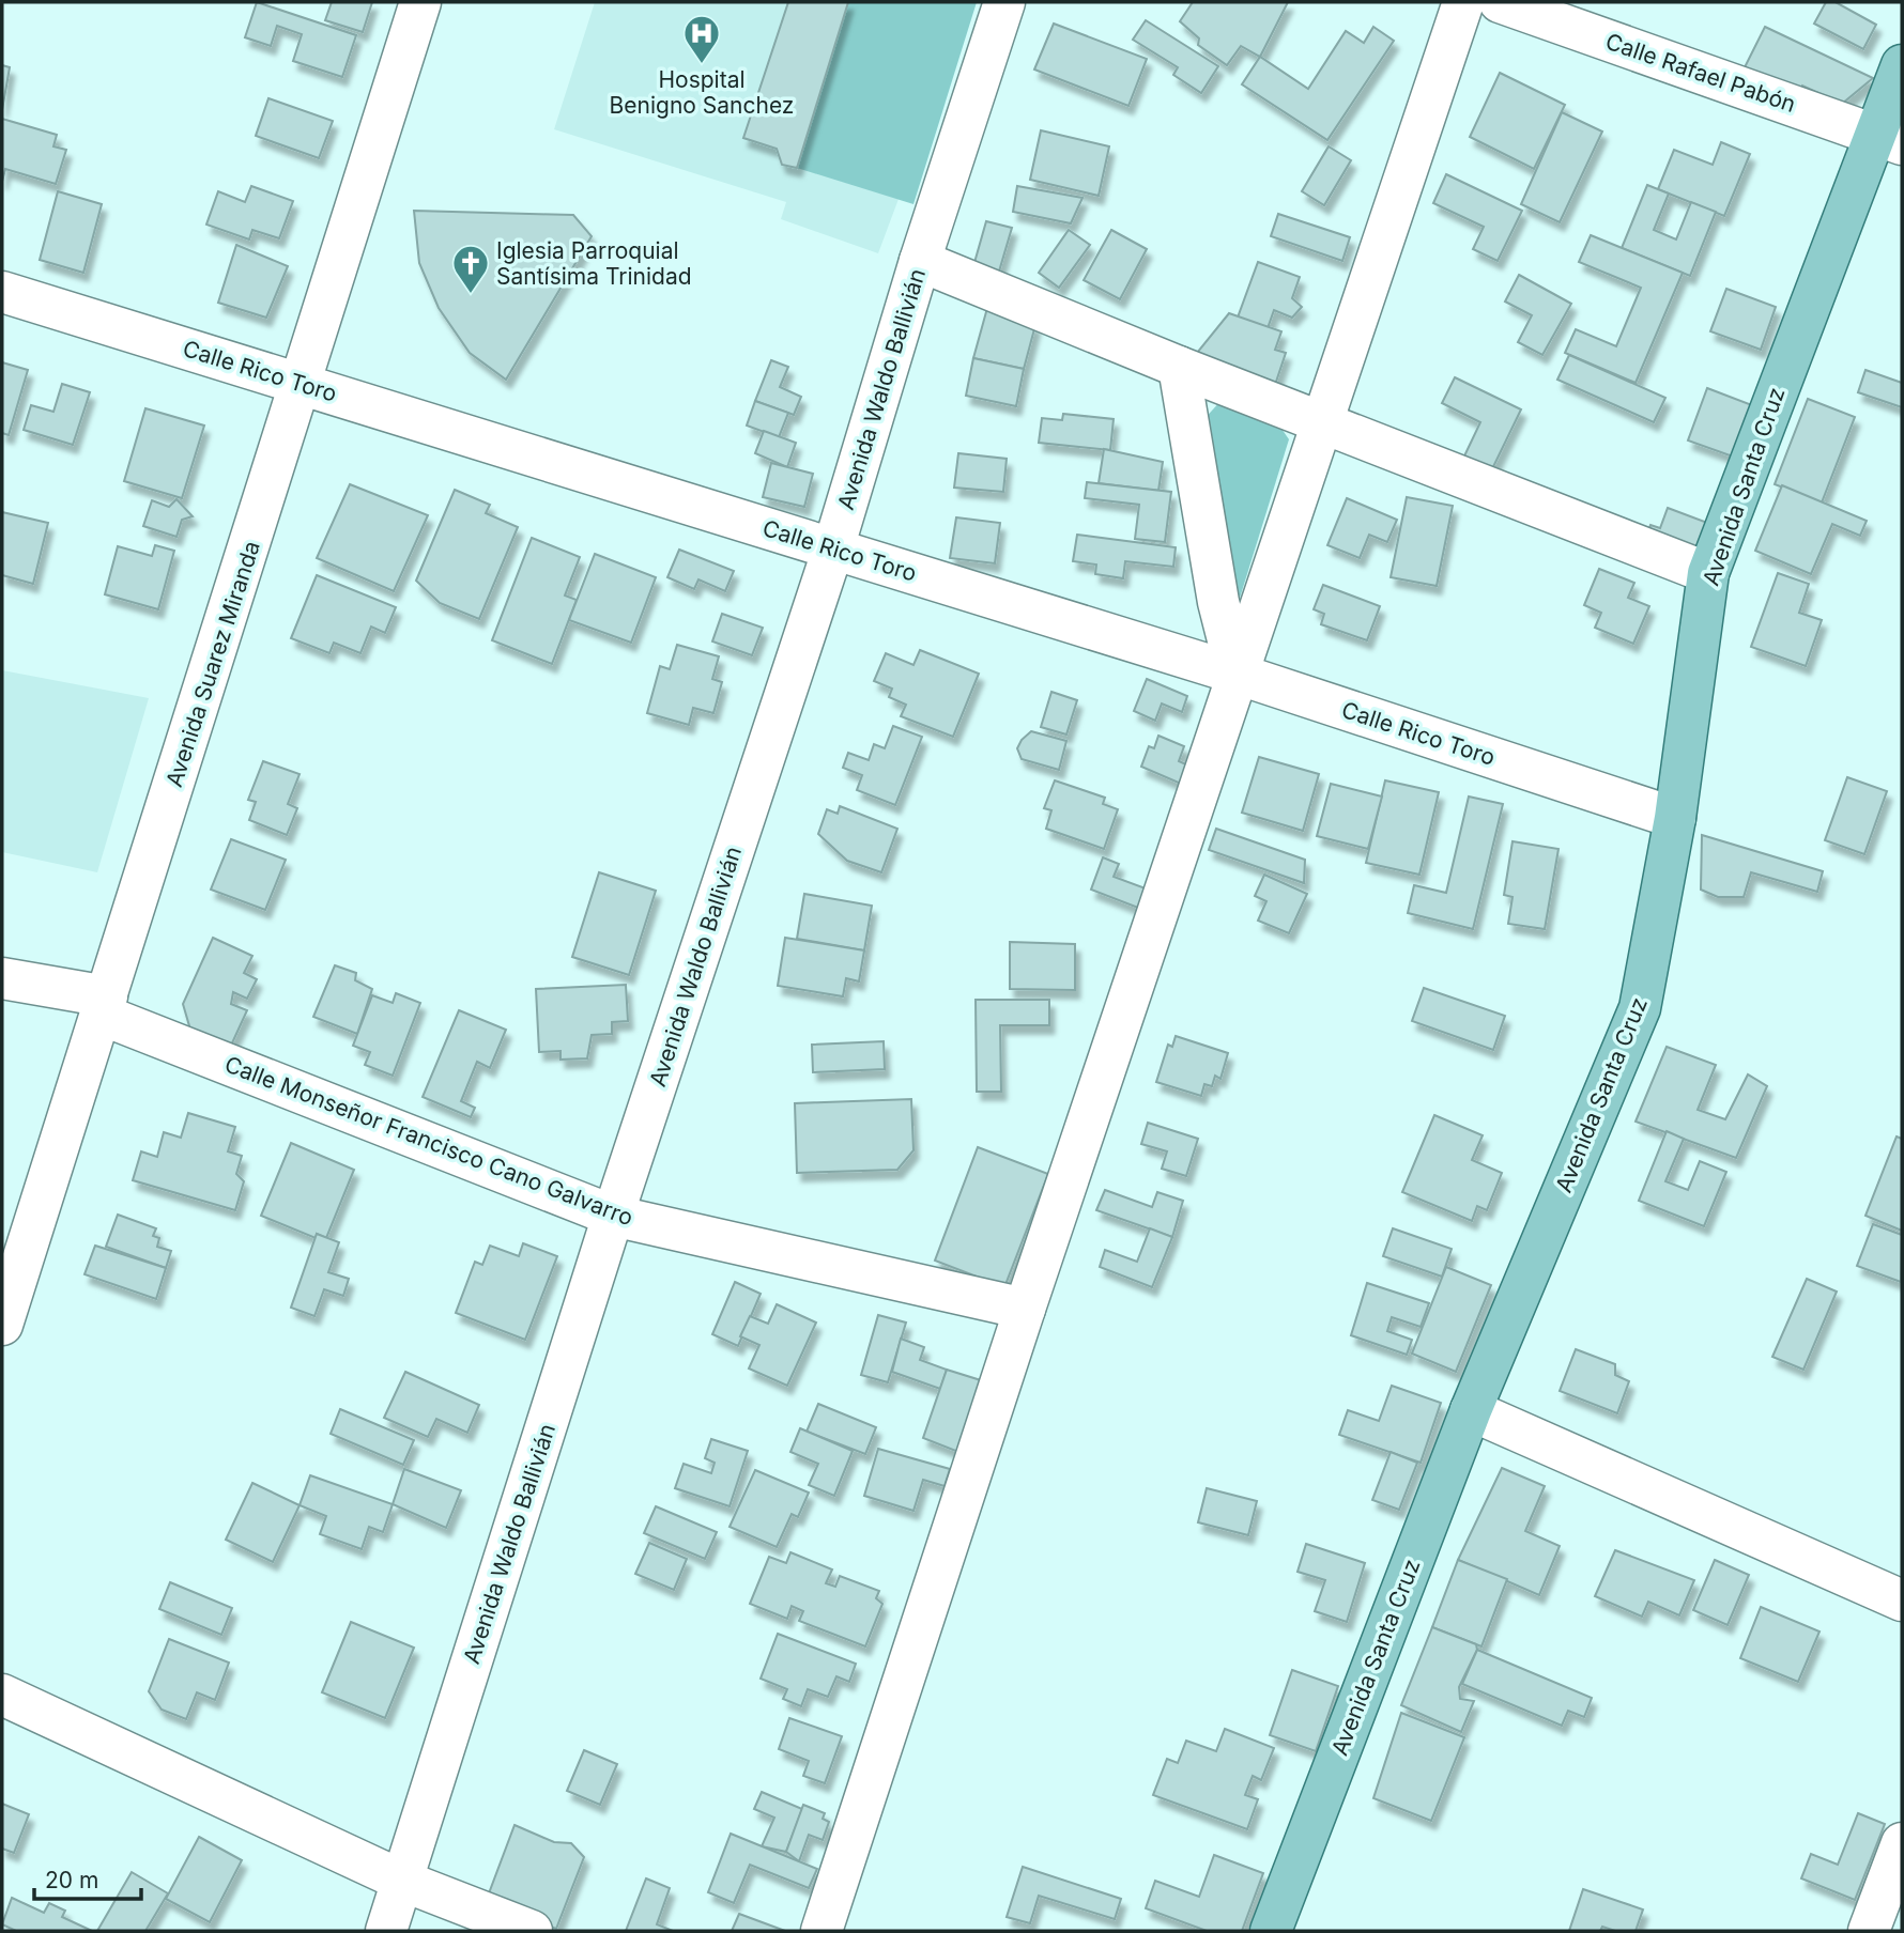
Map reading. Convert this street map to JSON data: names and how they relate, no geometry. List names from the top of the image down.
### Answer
{
  "streets": {
    "main road": ["Avenida Santa Cruz"],
    "street": [
      "Calle Rafael Pabón",
      "Calle Rico Toro",
      "Avenida Waldo Ballivián",
      "Avenida Suarez Miranda",
      "Calle Monseñor Francisco Cano Galvarro"
    ]
  },
  "crossings": [
    ["Calle Rafael Pabón", "Avenida Santa Cruz"],
    ["Calle Rico Toro", "Avenida Waldo Ballivián"],
    ["Calle Rico Toro", "Avenida Santa Cruz"],
    ["Calle Rico Toro", "Avenida Suarez Miranda"],
    ["Avenida Waldo Ballivián", "Calle Monseñor Francisco Cano Galvarro"],
    ["Avenida Suarez Miranda", "Calle Monseñor Francisco Cano Galvarro"]
  ],
  "places": {
    "hospital": ["Hospital Benigno Sanchez"],
    "church": ["Iglesia Parroquial Santísima Trinidad"]
  },
  "scale_bar": "20 m"
}
